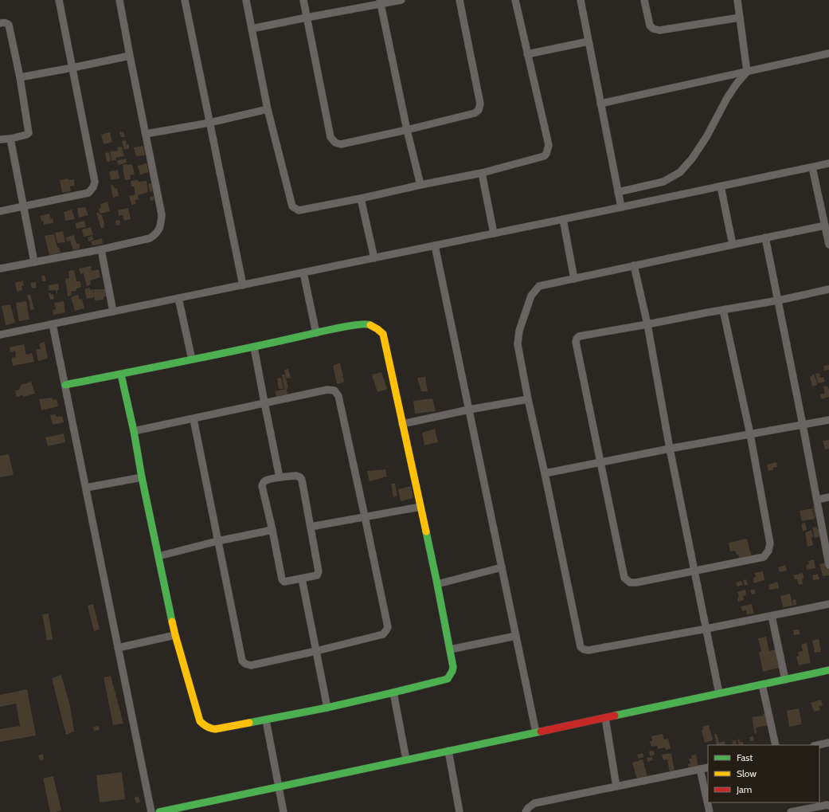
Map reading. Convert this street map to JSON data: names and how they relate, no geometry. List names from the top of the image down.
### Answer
{
  "legend": ["Fast", "Slow", "Jam"]
}
